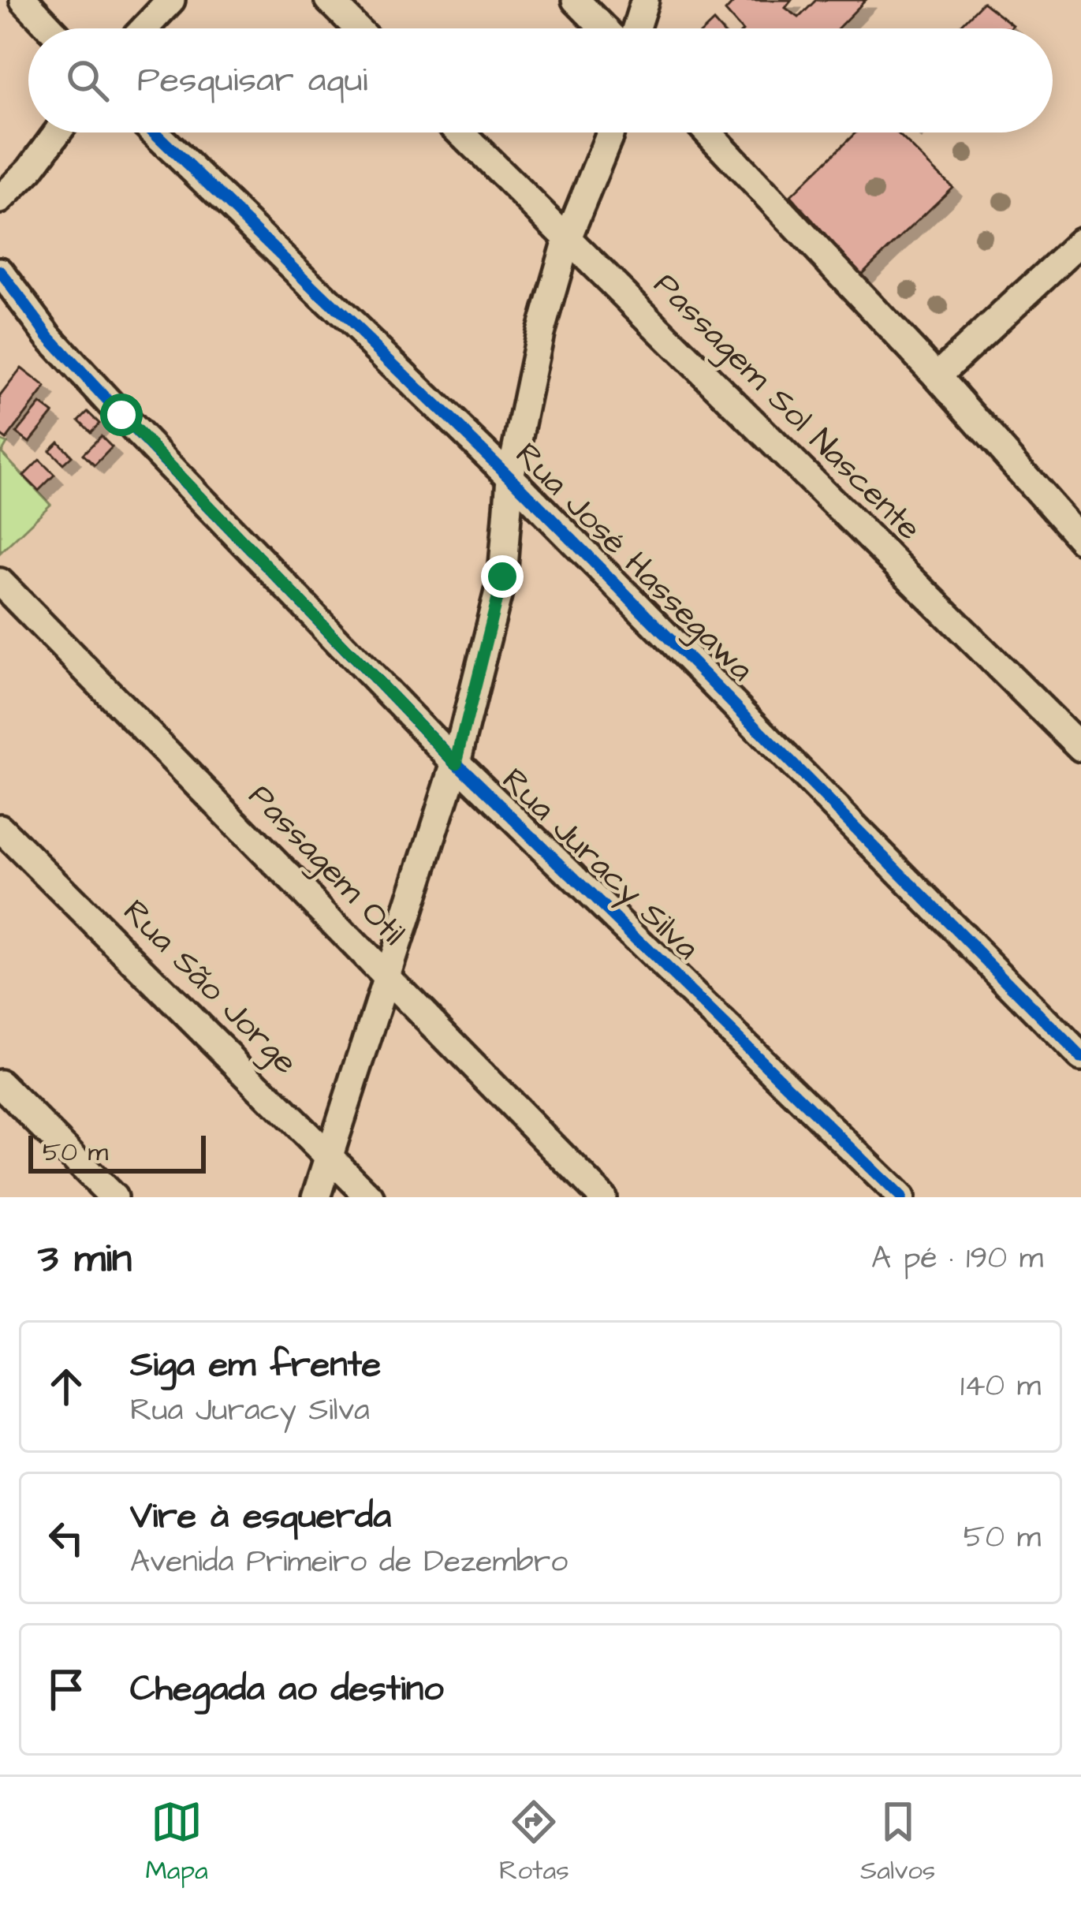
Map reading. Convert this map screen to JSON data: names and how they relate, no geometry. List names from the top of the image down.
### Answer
{
  "streets": {
    "street": [
      "Passagem Sol Nascente",
      "Rua José Hassegawa",
      "Rua Juracy Silva",
      "Passagem Otil",
      "Rua São Jorge"
    ]
  },
  "scale_bar": "50 m",
  "page": {
    "search": "Pesquisar aqui",
    "scale": "50 m",
    "heading": ["3 min", "A pé · 190 m"],
    "list": [
      ["Siga em frente", "Rua Juracy Silva", "140 m"],
      ["Vire à esquerda", "Avenida Primeiro de Dezembro", "50 m"],
      "Chegada ao destino"
    ],
    "nav": ["Mapa", "Rotas", "Salvos"]
  }
}
